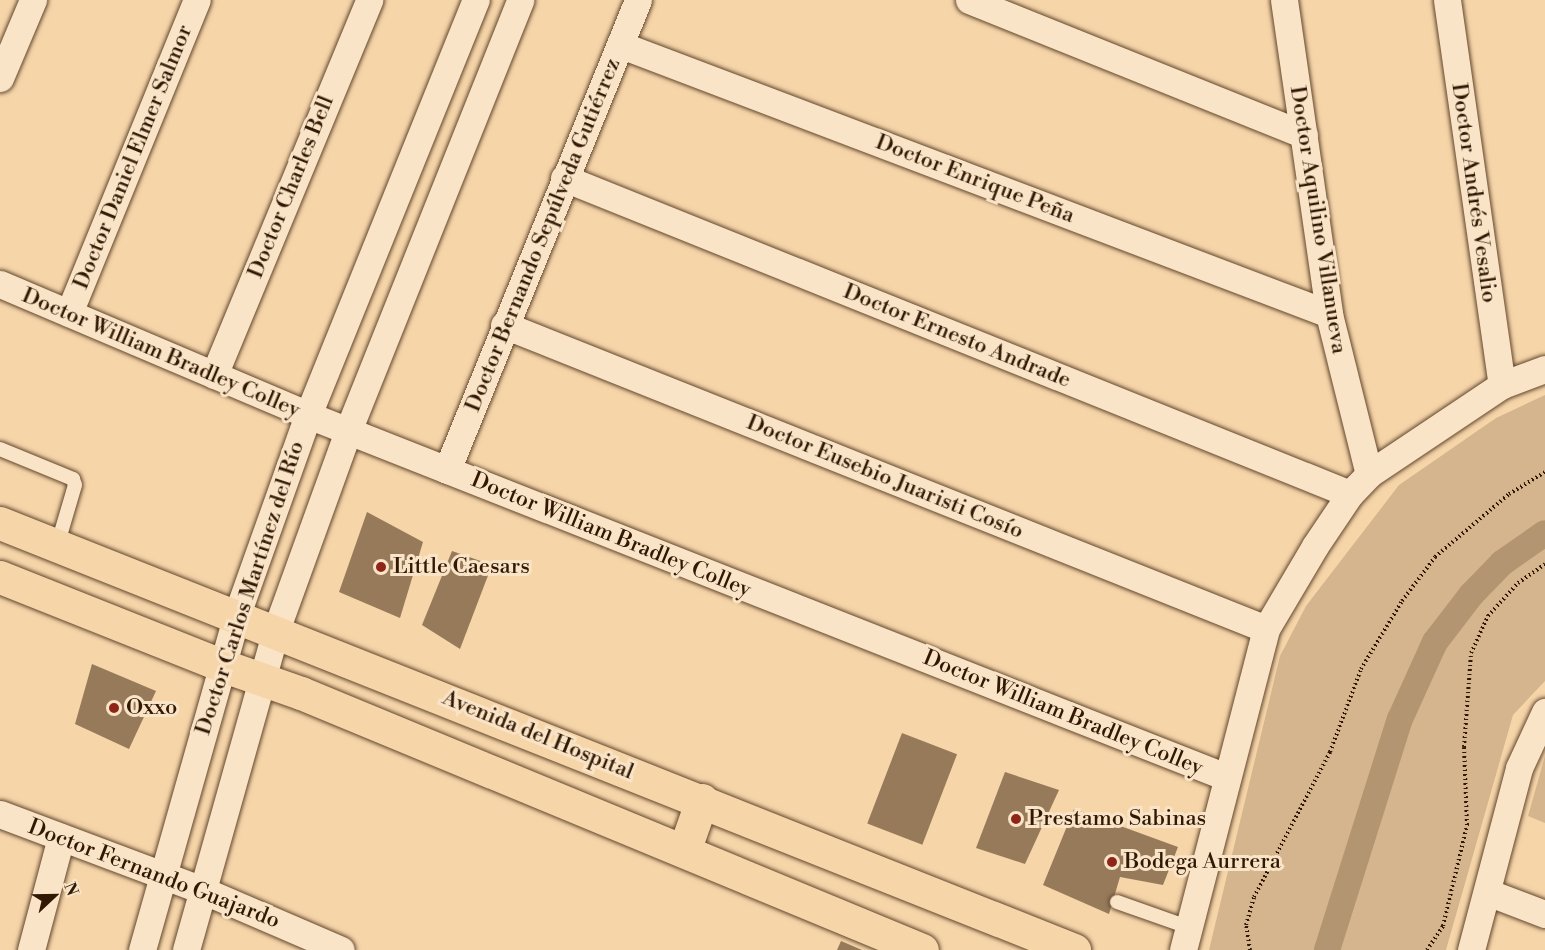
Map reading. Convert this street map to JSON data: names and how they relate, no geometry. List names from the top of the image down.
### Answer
{
  "streets": {
    "main road": ["Avenida del Hospital"],
    "street": [
      "Doctor Daniel Elmer Salmor",
      "Doctor Enrique Peña",
      "Doctor Charles Bell",
      "Doctor Andrés Vesalio",
      "Doctor Aquilino Villanueva",
      "Doctor Bernando Sepúlveda Gutiérrez",
      "Doctor Ernesto Andrade",
      "Doctor William Bradley Colley",
      "Doctor Eusebio Juaristi Cosío",
      "Doctor Carlos Martínez del Río",
      "Doctor Fernando Guajardo"
    ]
  },
  "crossings": [
    ["Doctor Daniel Elmer Salmor", "Doctor William Bradley Colley"],
    ["Doctor Enrique Peña", "Doctor Aquilino Villanueva"],
    ["Doctor Enrique Peña", "Doctor Bernando Sepúlveda Gutiérrez"],
    ["Doctor Charles Bell", "Doctor William Bradley Colley"],
    ["Doctor Bernando Sepúlveda Gutiérrez", "Doctor Ernesto Andrade"],
    ["Doctor Bernando Sepúlveda Gutiérrez", "Doctor William Bradley Colley"],
    ["Doctor Bernando Sepúlveda Gutiérrez", "Doctor Eusebio Juaristi Cosío"],
    ["Doctor William Bradley Colley", "Doctor Carlos Martínez del Río"],
    ["Doctor Carlos Martínez del Río", "Avenida del Hospital"],
    ["Doctor Carlos Martínez del Río", "Doctor Fernando Guajardo"]
  ],
  "places": [
    "Little Caesars",
    "Oxxo",
    "Prestamo Sabinas",
    "Bodega Aurrera"
  ],
  "north": "right"
}
